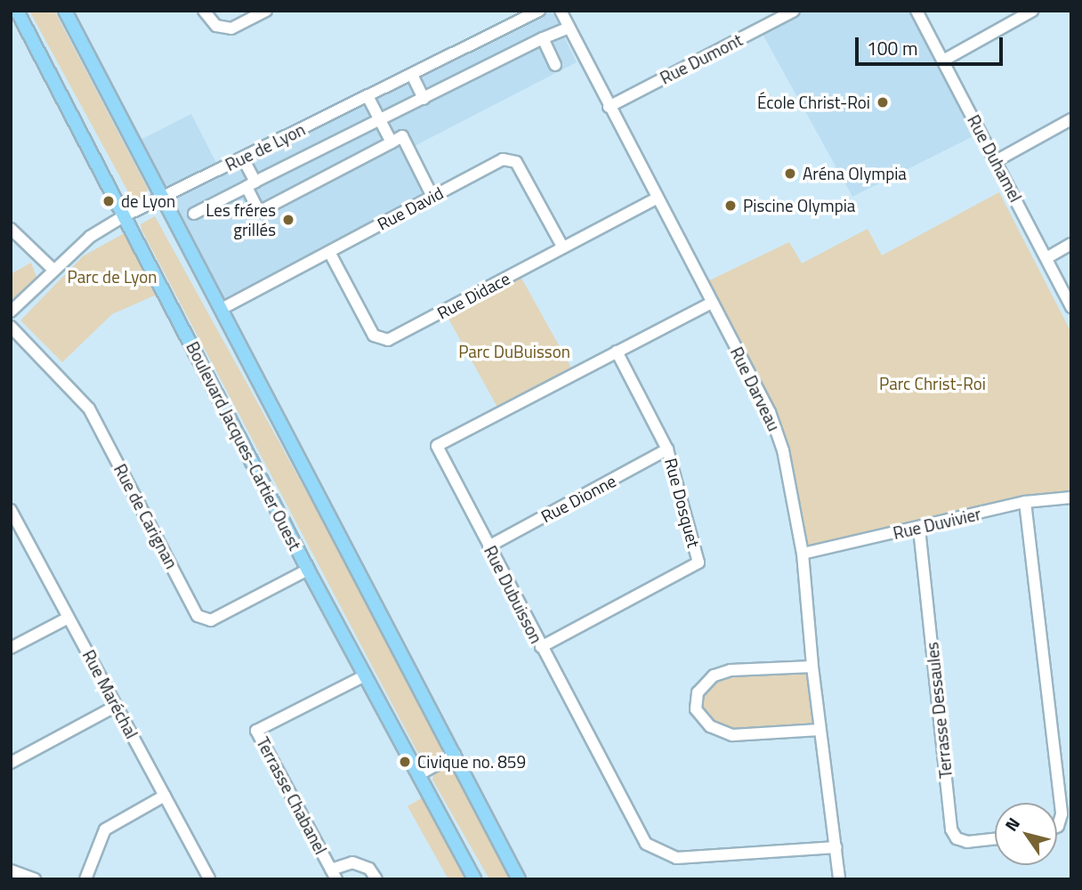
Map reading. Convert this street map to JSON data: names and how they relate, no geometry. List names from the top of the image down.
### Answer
{
  "streets": {
    "main road": ["Boulevard Jacques-Cartier Ouest"],
    "street": [
      "Rue Dumont",
      "Rue de Lyon",
      "Rue Duhamel",
      "Rue David",
      "Rue Didace",
      "Rue Darveau",
      "Rue Dionne",
      "Rue Dosquet",
      "Rue de Carignan",
      "Rue Duvivier",
      "Rue Dubuisson",
      "Rue Maréchal",
      "Terrasse Dessaules",
      "Terrasse Chabanel"
    ]
  },
  "crossings": [
    ["Rue Dumont", "Rue Darveau"],
    ["Rue de Lyon", "Boulevard Jacques-Cartier Ouest"],
    ["Rue David", "Rue Didace"],
    ["Rue Didace", "Rue Darveau"],
    ["Rue Darveau", "Rue Duvivier"],
    ["Rue Darveau", "Rue Dubuisson"],
    ["Boulevard Jacques-Cartier Ouest", "Rue de Carignan"],
    ["Boulevard Jacques-Cartier Ouest", "Terrasse Chabanel"],
    ["Rue Dionne", "Rue Dosquet"],
    ["Rue Dionne", "Rue Dubuisson"],
    ["Rue Dosquet", "Rue Dubuisson"],
    ["Rue Duvivier", "Terrasse Dessaules"]
  ],
  "parks": ["Parc de Lyon", "Parc DuBuisson", "Parc Christ-Roi"],
  "places": [
    "École Christ-Roi",
    "Aréna Olympia",
    "de Lyon",
    "Piscine Olympia",
    "Les fréres grillés",
    "Civique no. 859"
  ],
  "scale_bar": "100 m",
  "north": "top left"
}
